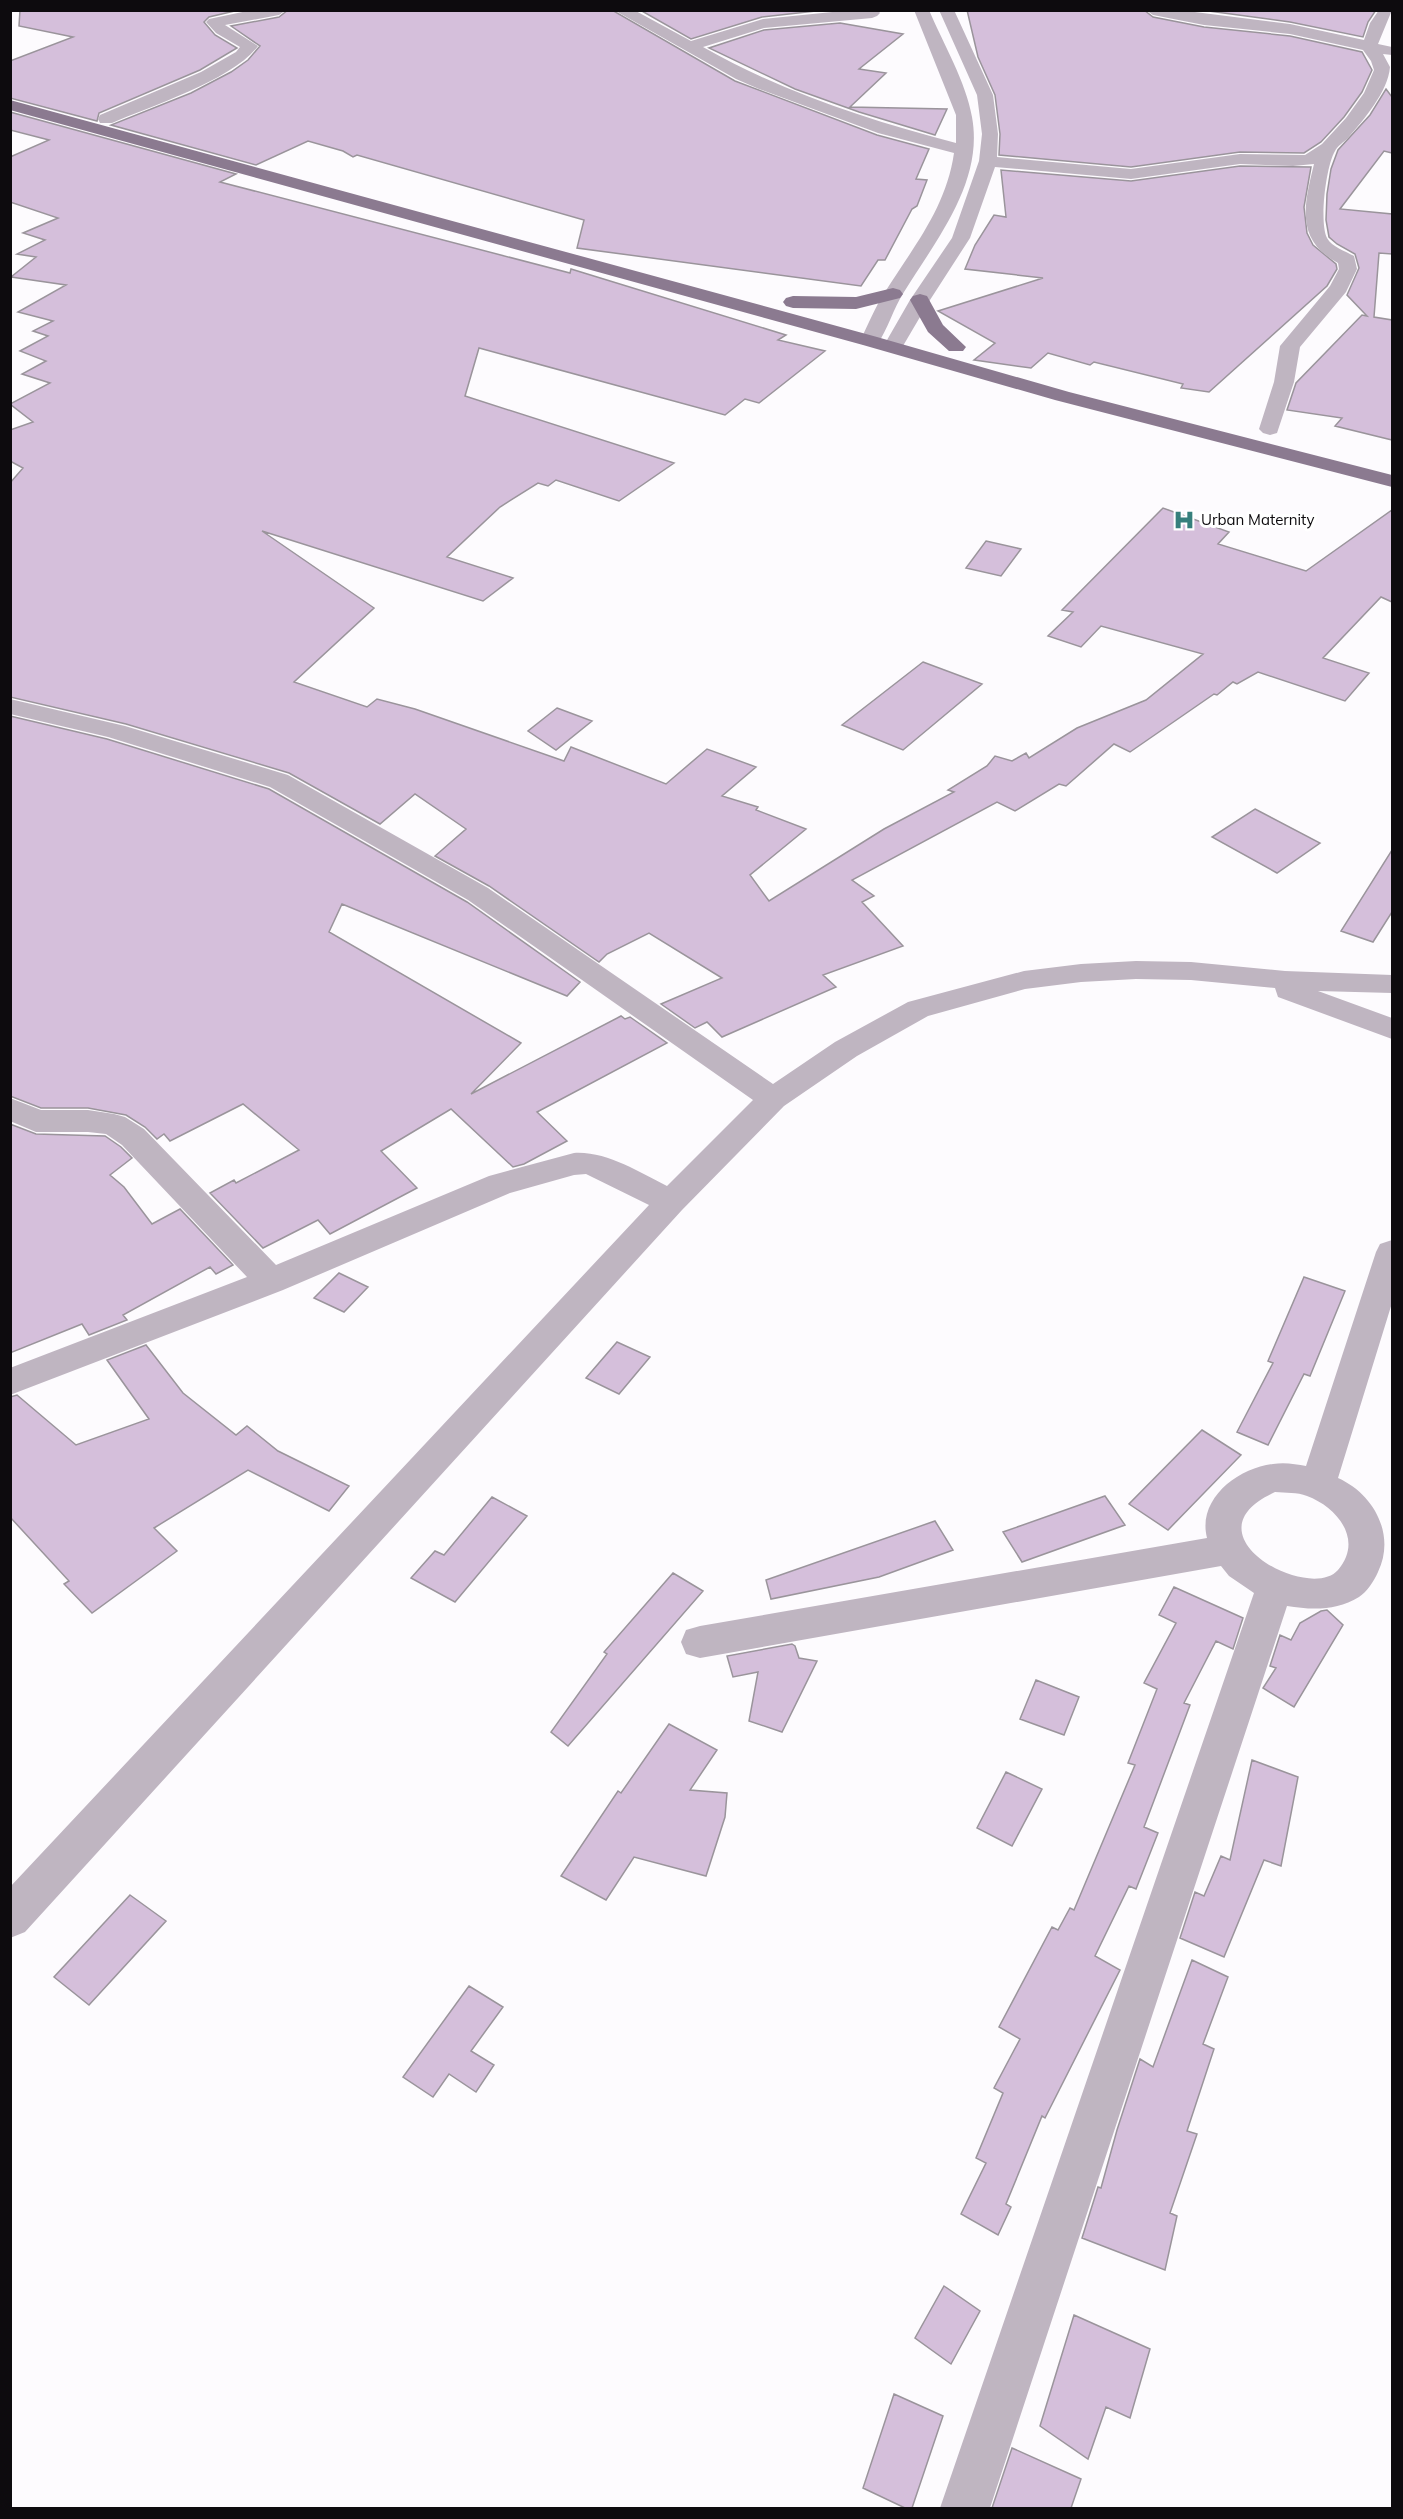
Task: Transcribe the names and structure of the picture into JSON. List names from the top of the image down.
{
  "places": {
    "hospital": ["Urban Maternity"]
  }
}
